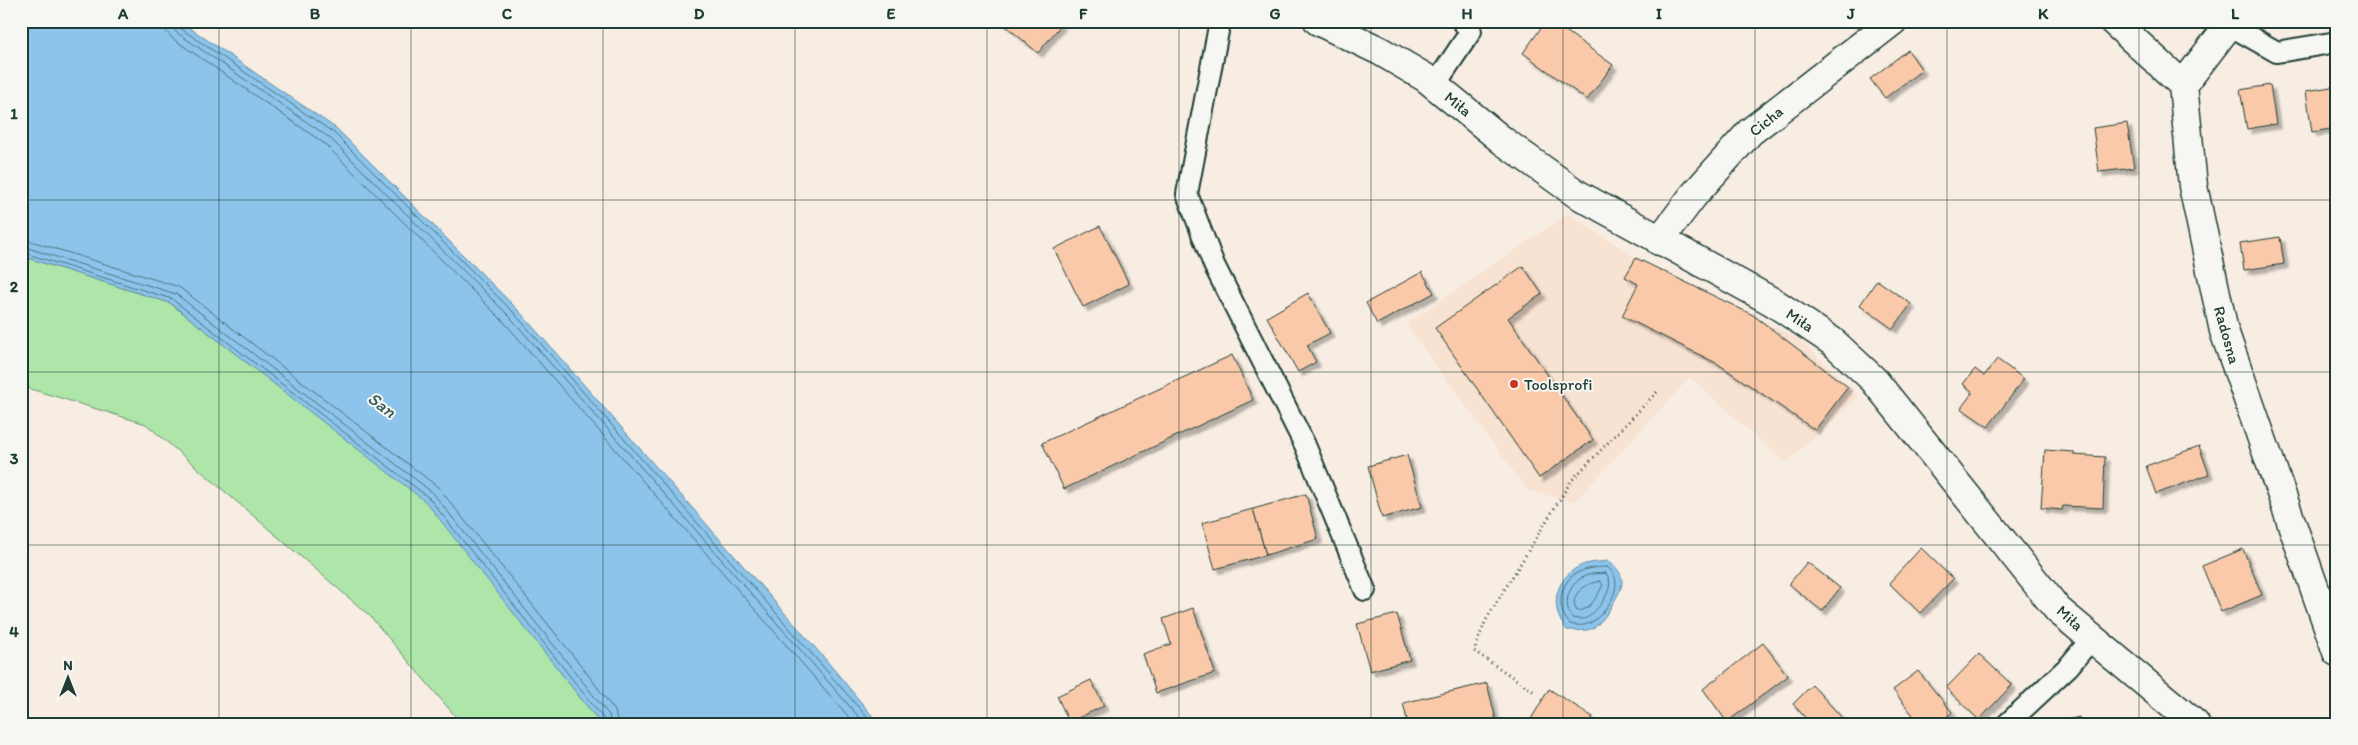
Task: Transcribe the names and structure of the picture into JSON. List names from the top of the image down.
{
  "streets": {
    "street": ["Miła", "Cicha", "Radosna"]
  },
  "crossings": [
    ["Miła", "Cicha"]
  ],
  "water": ["San"],
  "places": ["Toolsprofi"],
  "north": "top",
  "grid": {
    "columns": [
      "A",
      "B",
      "C",
      "D",
      "E",
      "F",
      "G",
      "H",
      "I",
      "J",
      "K",
      "L"
    ],
    "rows": [
      "1",
      "2",
      "3",
      "4"
    ]
  }
}
